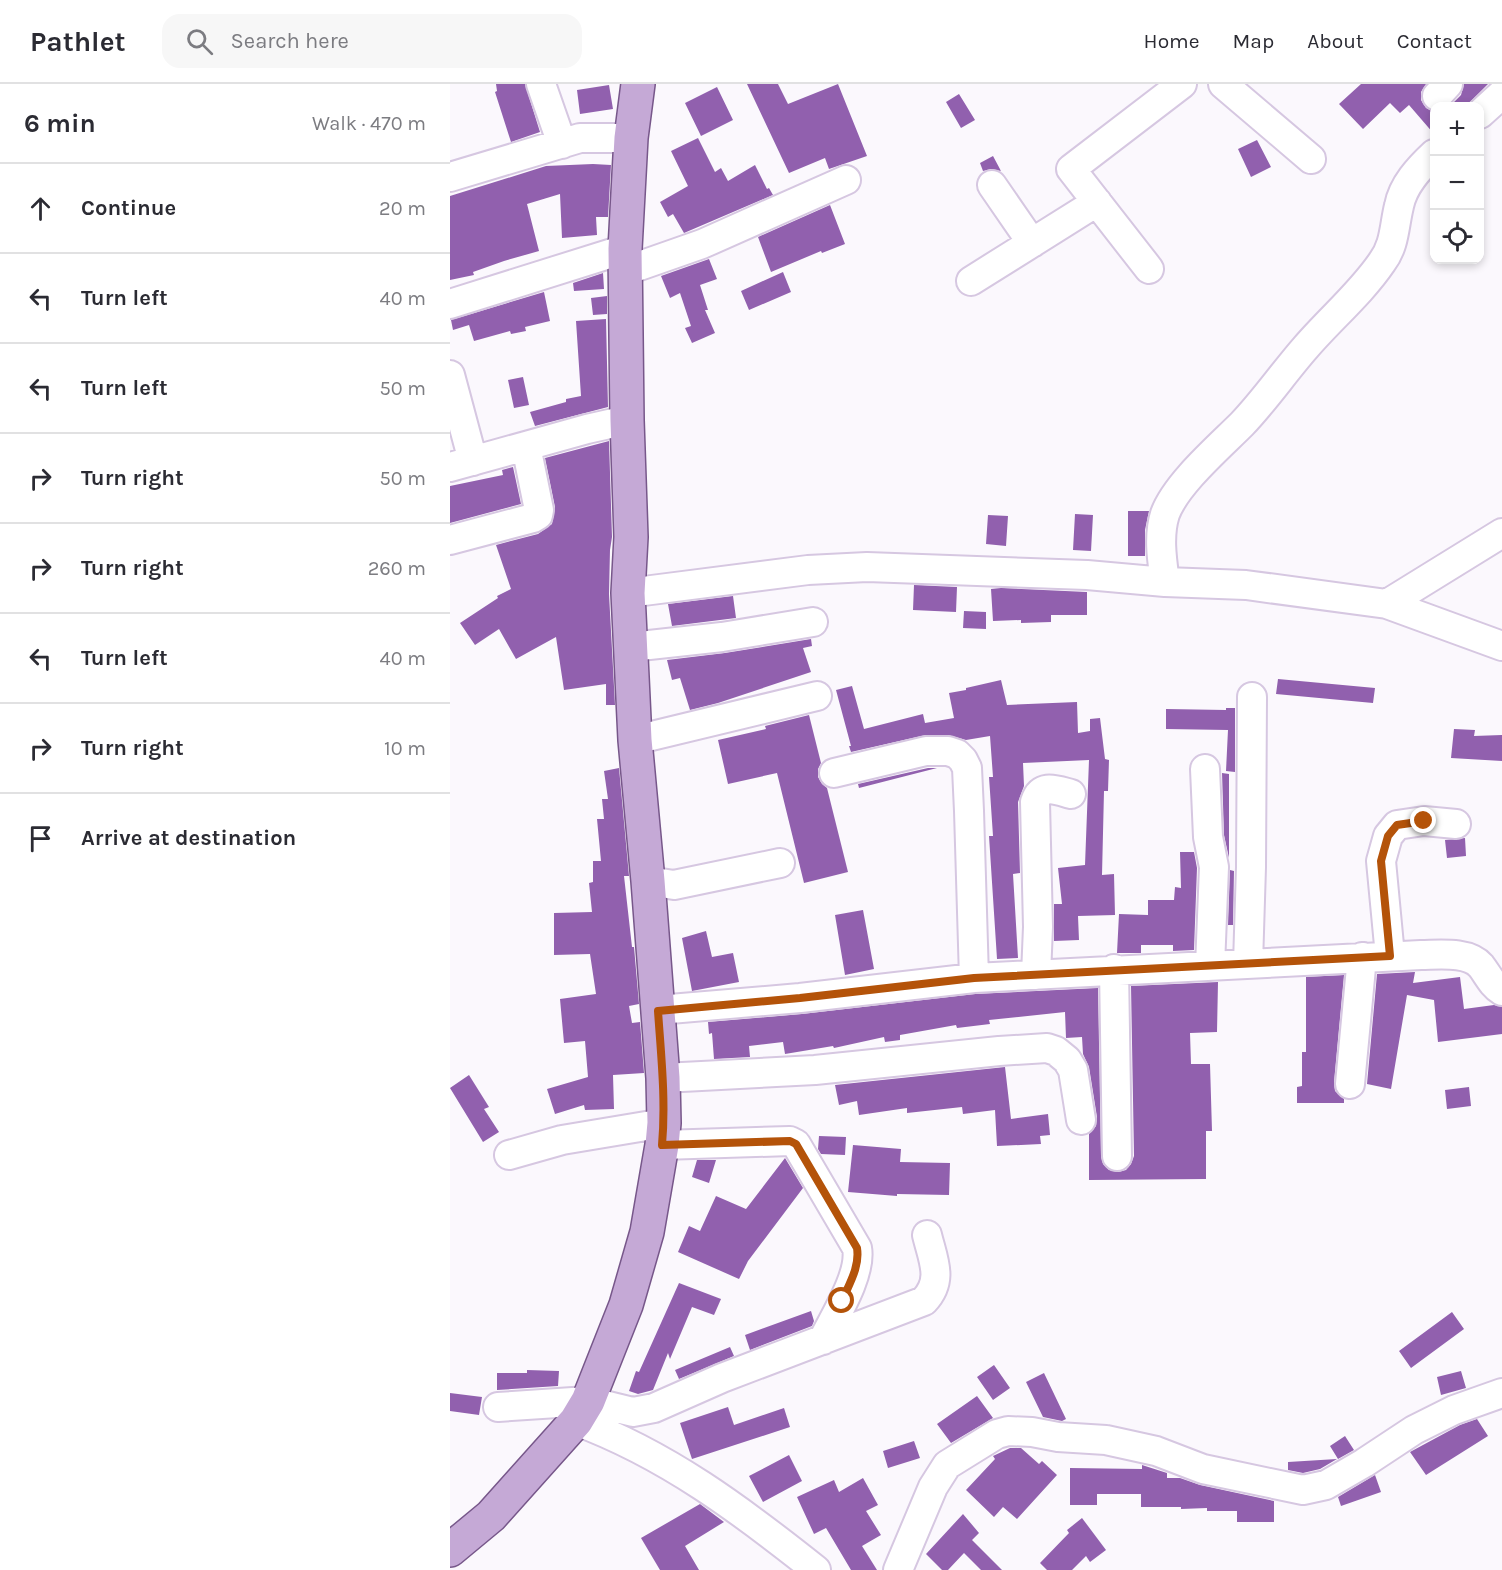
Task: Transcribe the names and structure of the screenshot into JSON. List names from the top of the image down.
{
  "page": {
    "header": "Pathlet",
    "search": "Search here",
    "nav": [
      "Home",
      "Map",
      "About",
      "Contact"
    ],
    "heading": ["6 min", "Walk · 470 m"],
    "map_buttons": ["+", "−"],
    "list": [
      ["Continue", "20 m"],
      ["Turn left", "40 m"],
      ["Turn left", "50 m"],
      ["Turn right", "50 m"],
      ["Turn right", "260 m"],
      ["Turn left", "40 m"],
      ["Turn right", "10 m"],
      "Arrive at destination"
    ]
  }
}
